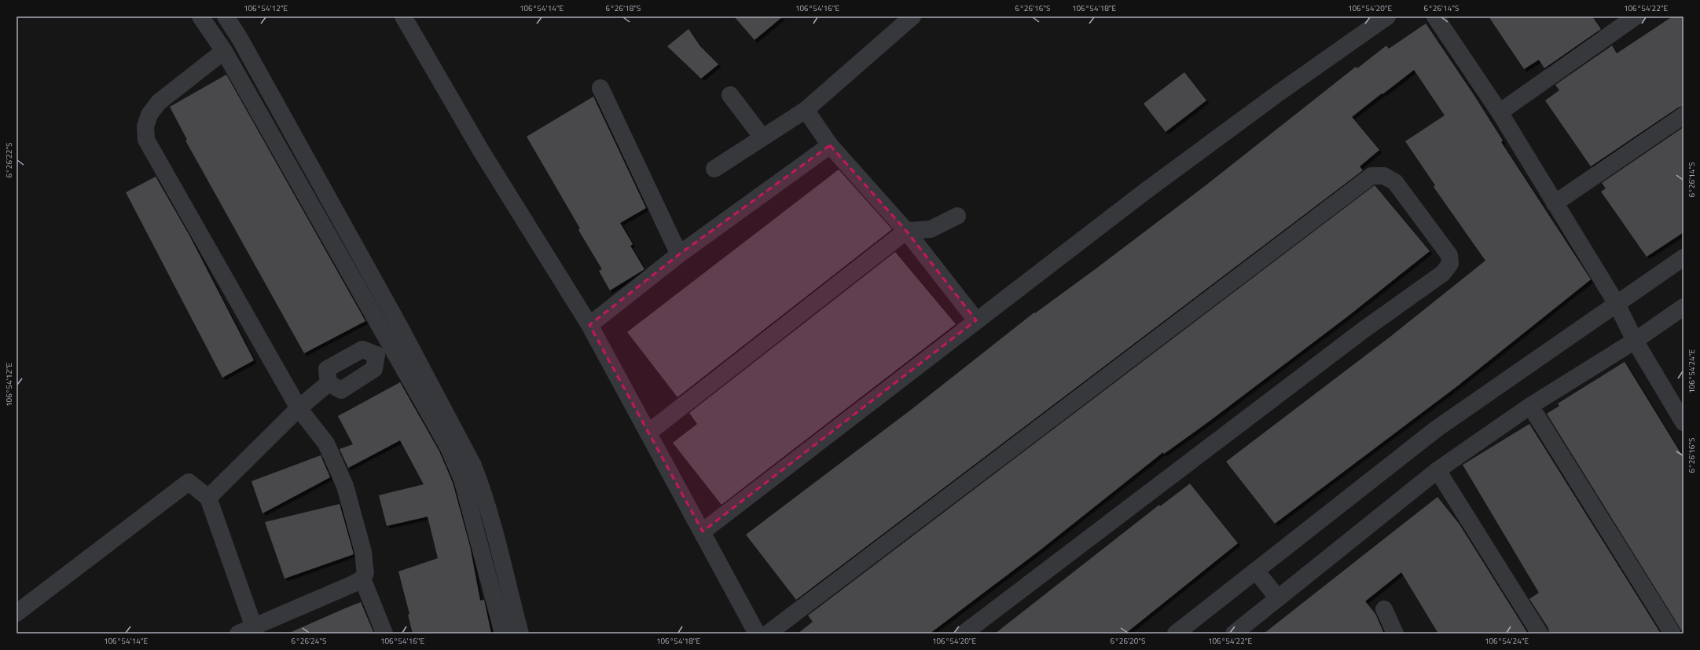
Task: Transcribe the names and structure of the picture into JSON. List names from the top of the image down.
{
  "coordinates": [
    "106°54'12\"E",
    "106°54'14\"E",
    "6°26'18\"S",
    "106°54'16\"E",
    "6°26'16\"S",
    "106°54'18\"E",
    "106°54'20\"E",
    "6°26'14\"S",
    "106°54'22\"E",
    "6°26'22\"S",
    "106°54'24\"E",
    "6°26'24\"S",
    "6°26'20\"S"
  ]
}
